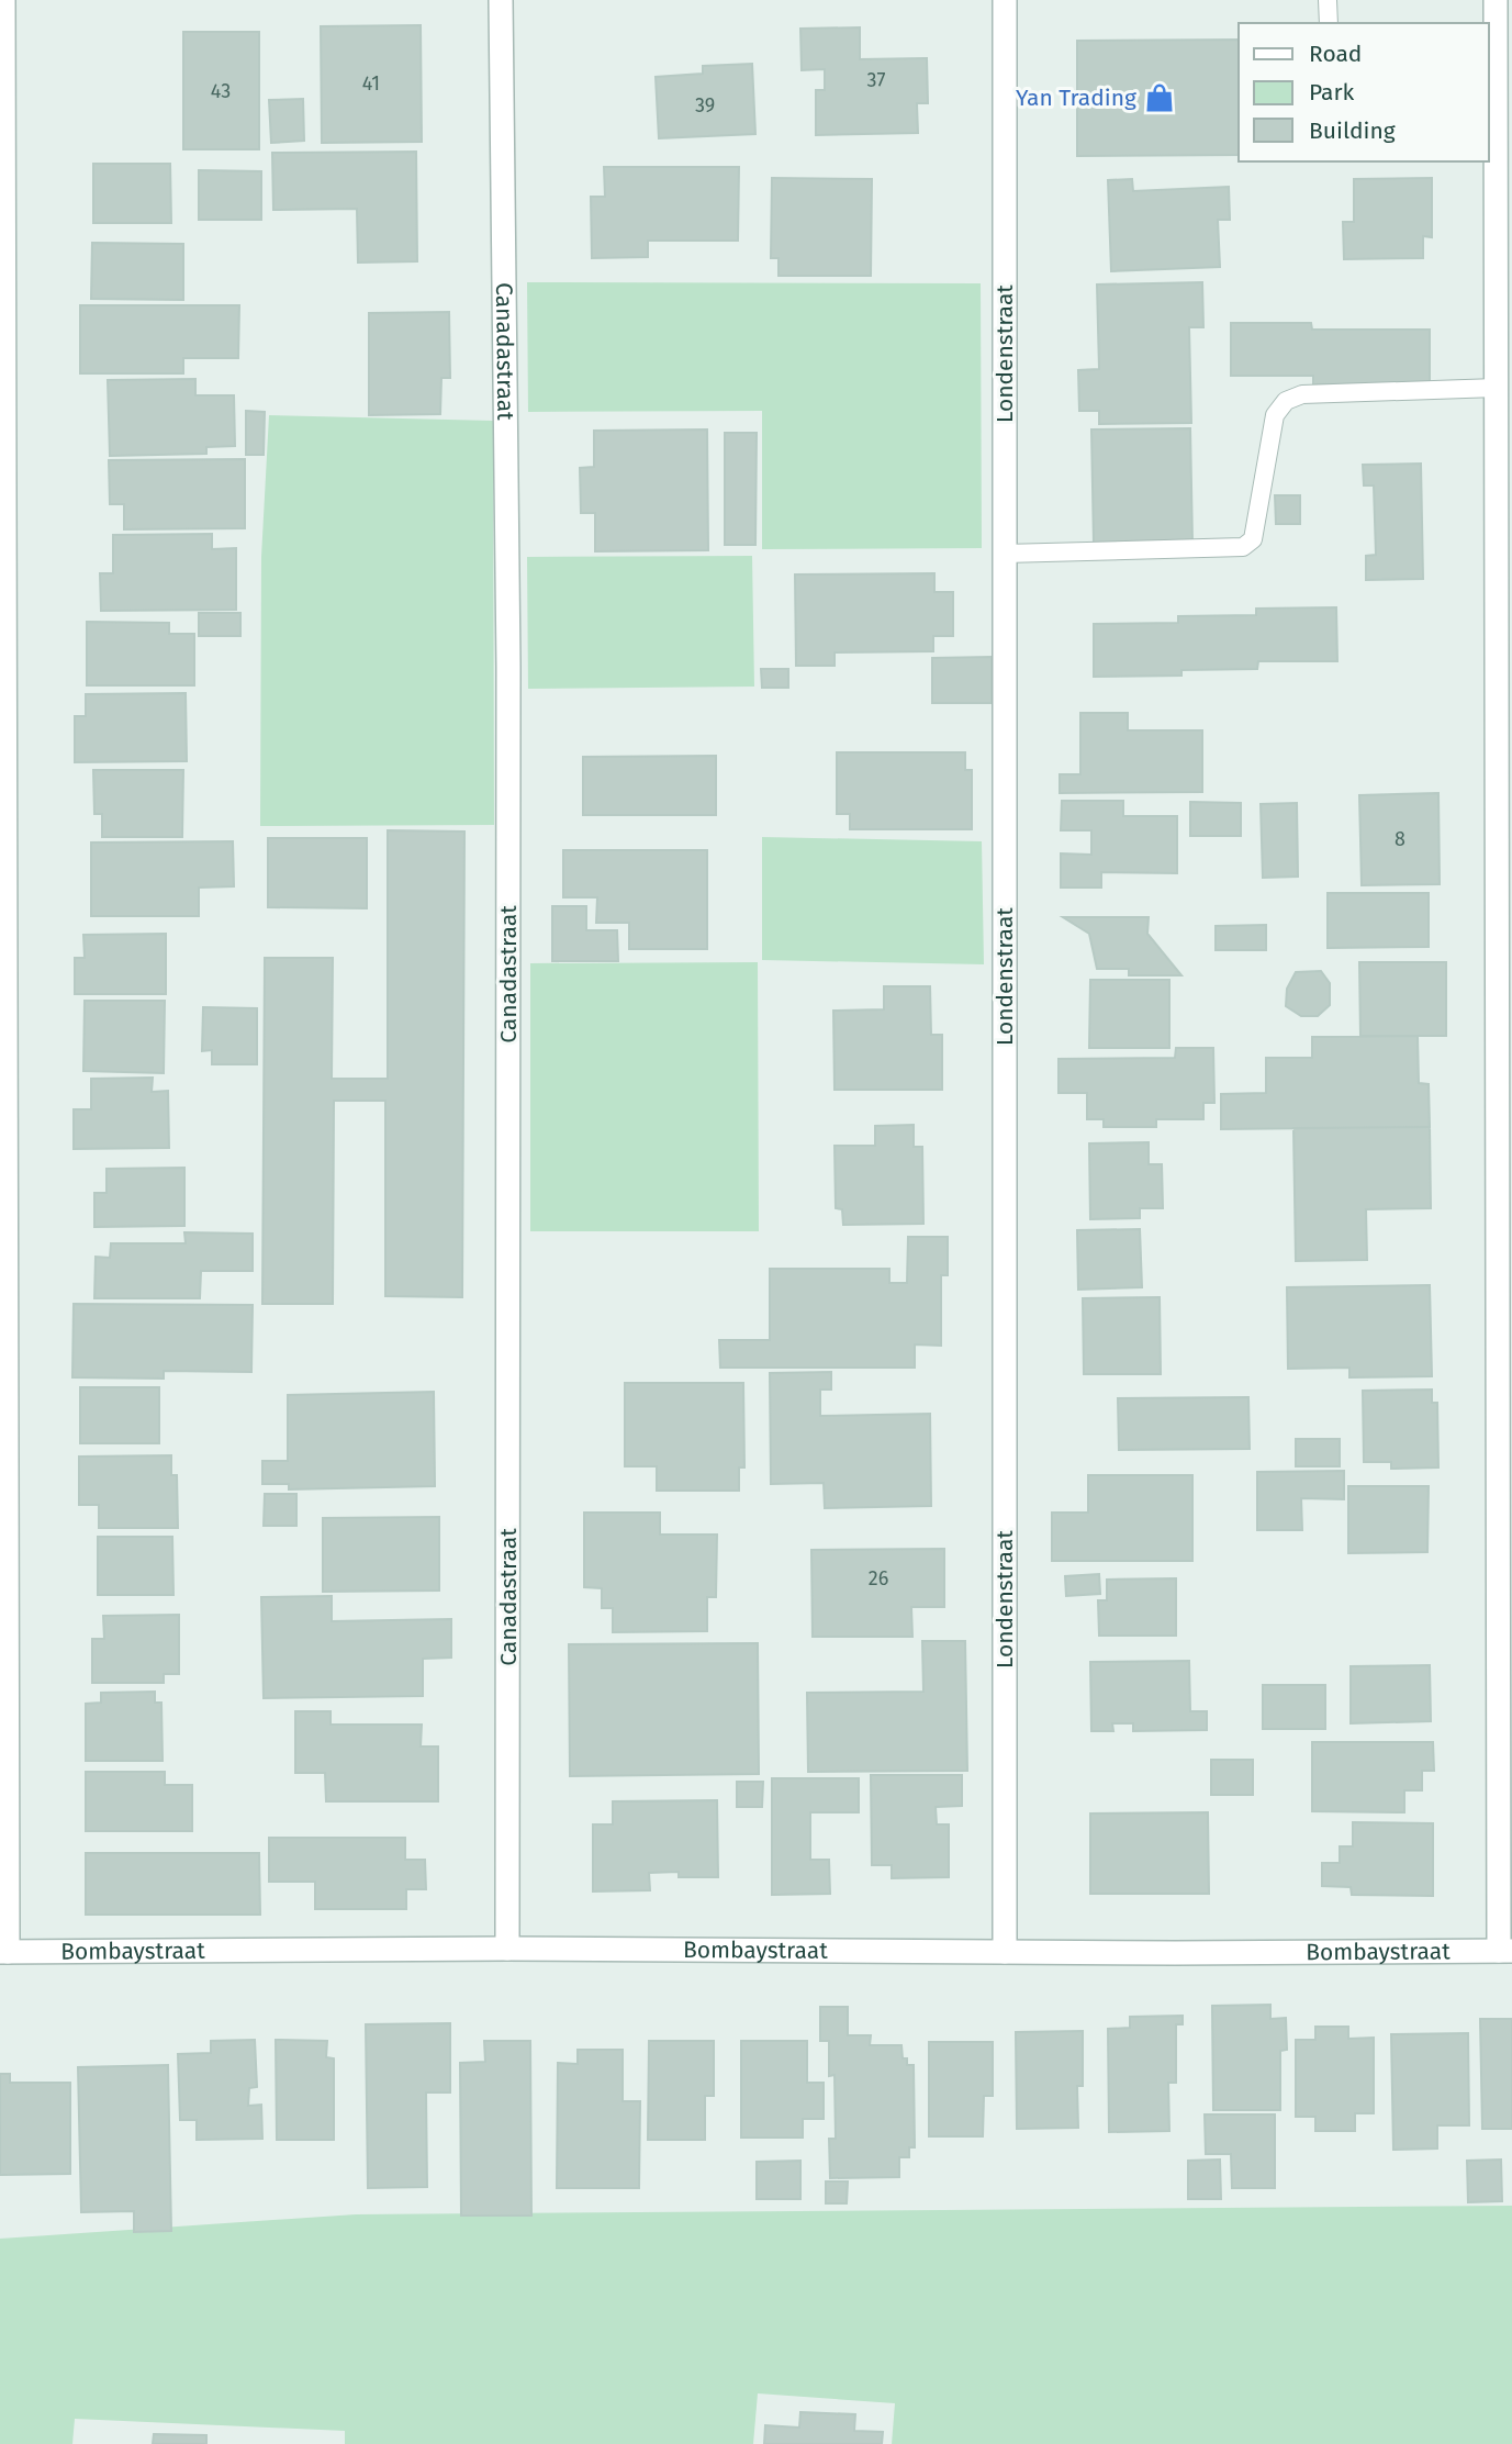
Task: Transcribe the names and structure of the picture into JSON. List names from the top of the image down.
{
  "streets": {
    "street": ["Canadastraat", "Londenstraat", "Bombaystraat"]
  },
  "crossings": [
    ["Canadastraat", "Bombaystraat"],
    ["Londenstraat", "Bombaystraat"]
  ],
  "places": {
    "shop": ["Yan Trading"]
  },
  "house_numbers": [
    "37",
    "41",
    "43",
    "39",
    "8",
    "26"
  ],
  "legend": ["Road", "Park", "Building"]
}
